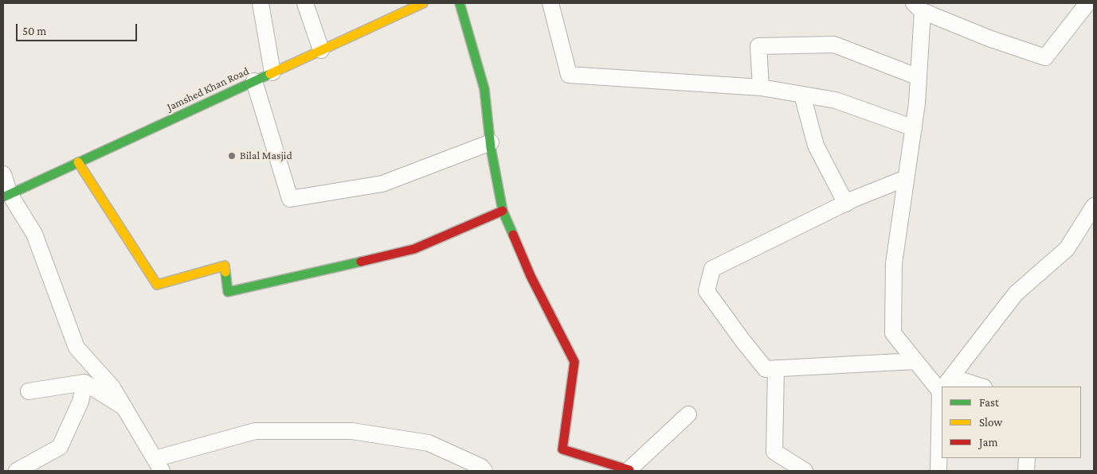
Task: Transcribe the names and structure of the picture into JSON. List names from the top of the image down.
{
  "streets": {
    "street": ["Jamshed Khan Road"]
  },
  "places": ["Bilal Masjid"],
  "legend": ["Fast", "Slow", "Jam"],
  "scale_bar": "50 m"
}
